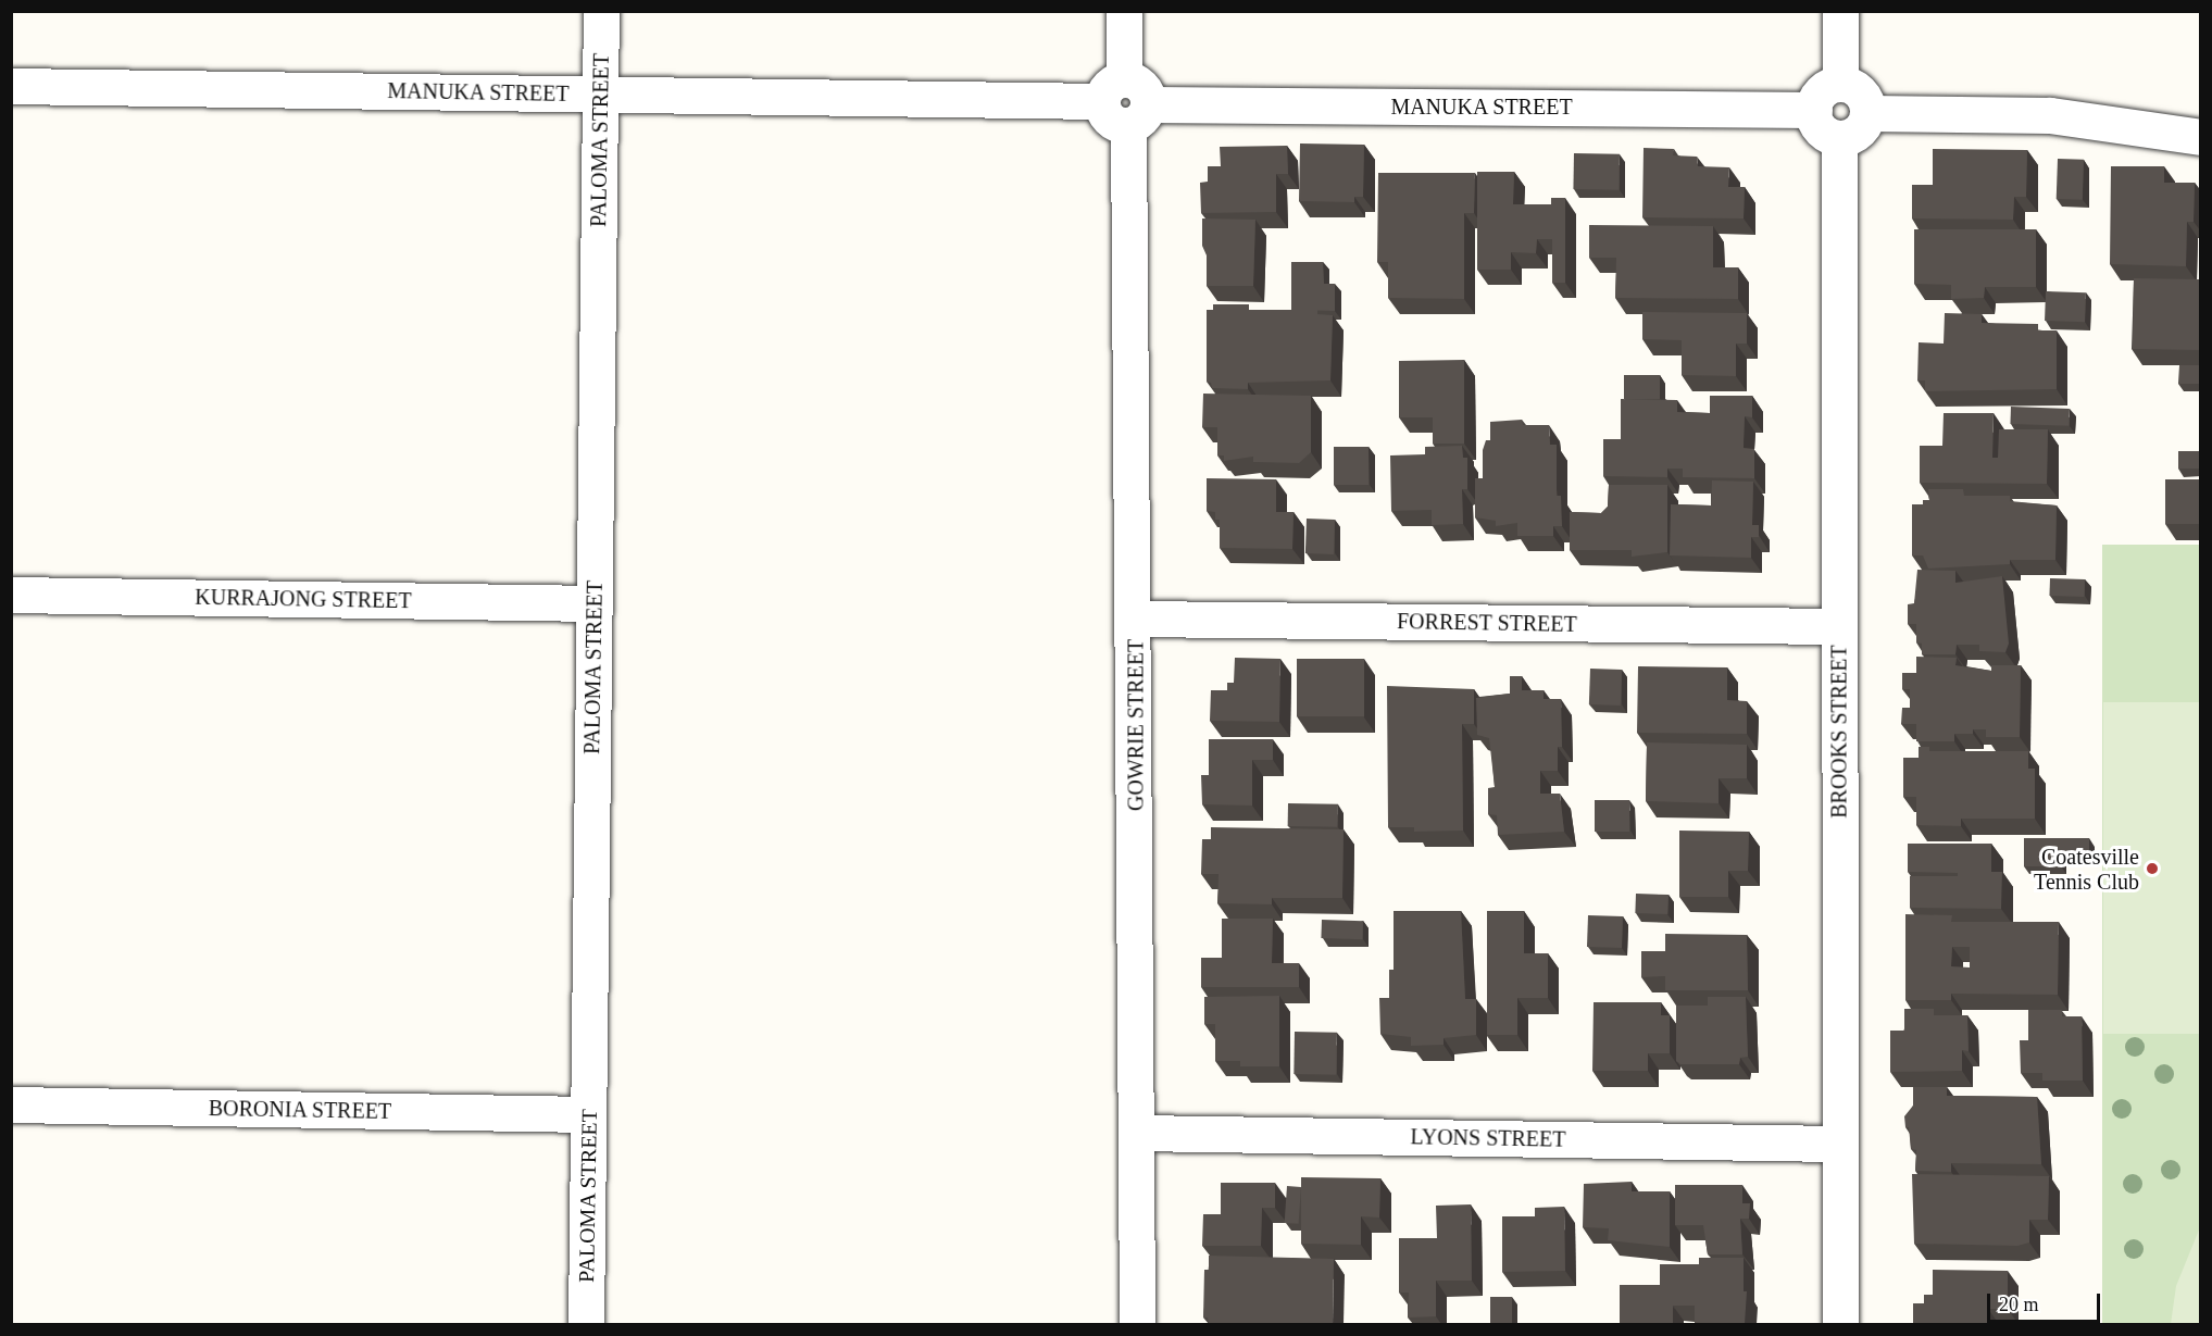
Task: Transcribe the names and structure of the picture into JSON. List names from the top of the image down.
{
  "streets": {
    "street": [
      "MANUKA STREET",
      "PALOMA STREET",
      "KURRAJONG STREET",
      "FORREST STREET",
      "GOWRIE STREET",
      "BROOKS STREET",
      "BORONIA STREET",
      "LYONS STREET"
    ]
  },
  "crossings": [
    ["MANUKA STREET", "PALOMA STREET"],
    ["MANUKA STREET", "GOWRIE STREET"],
    ["MANUKA STREET", "BROOKS STREET"],
    ["PALOMA STREET", "KURRAJONG STREET"],
    ["PALOMA STREET", "BORONIA STREET"],
    ["FORREST STREET", "GOWRIE STREET"],
    ["FORREST STREET", "BROOKS STREET"],
    ["GOWRIE STREET", "LYONS STREET"],
    ["BROOKS STREET", "LYONS STREET"]
  ],
  "places": ["Coatesville Tennis Club"],
  "scale_bar": "20 m"
}
